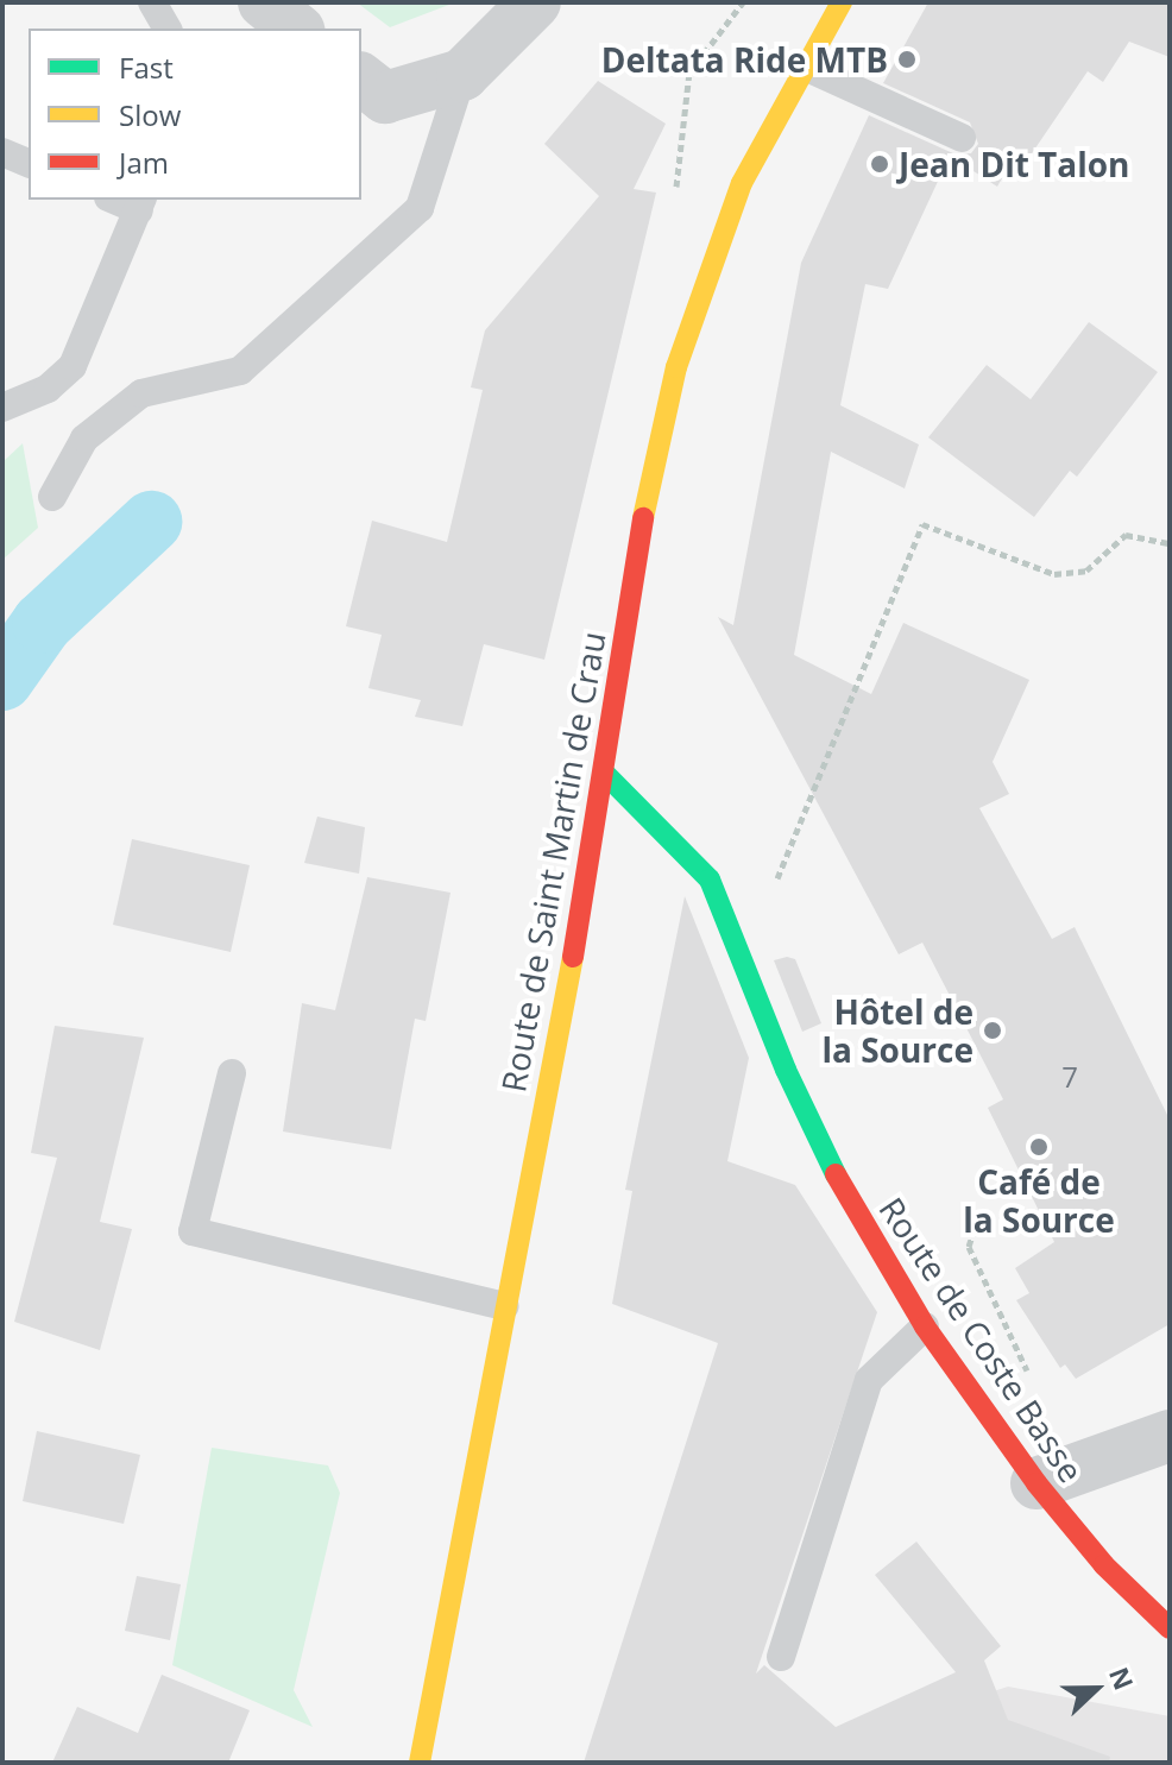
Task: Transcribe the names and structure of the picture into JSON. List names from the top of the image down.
{
  "streets": {
    "main road": ["Route de Saint Martin de Crau", "Route de Coste Basse"]
  },
  "crossings": [
    ["Route de Saint Martin de Crau", "Route de Coste Basse"]
  ],
  "places": [
    "Deltata Ride MTB",
    "Jean Dit Talon",
    "Hôtel de la Source",
    "Café de la Source"
  ],
  "house_numbers": ["7"],
  "legend": ["Fast", "Slow", "Jam"],
  "north": "right"
}
